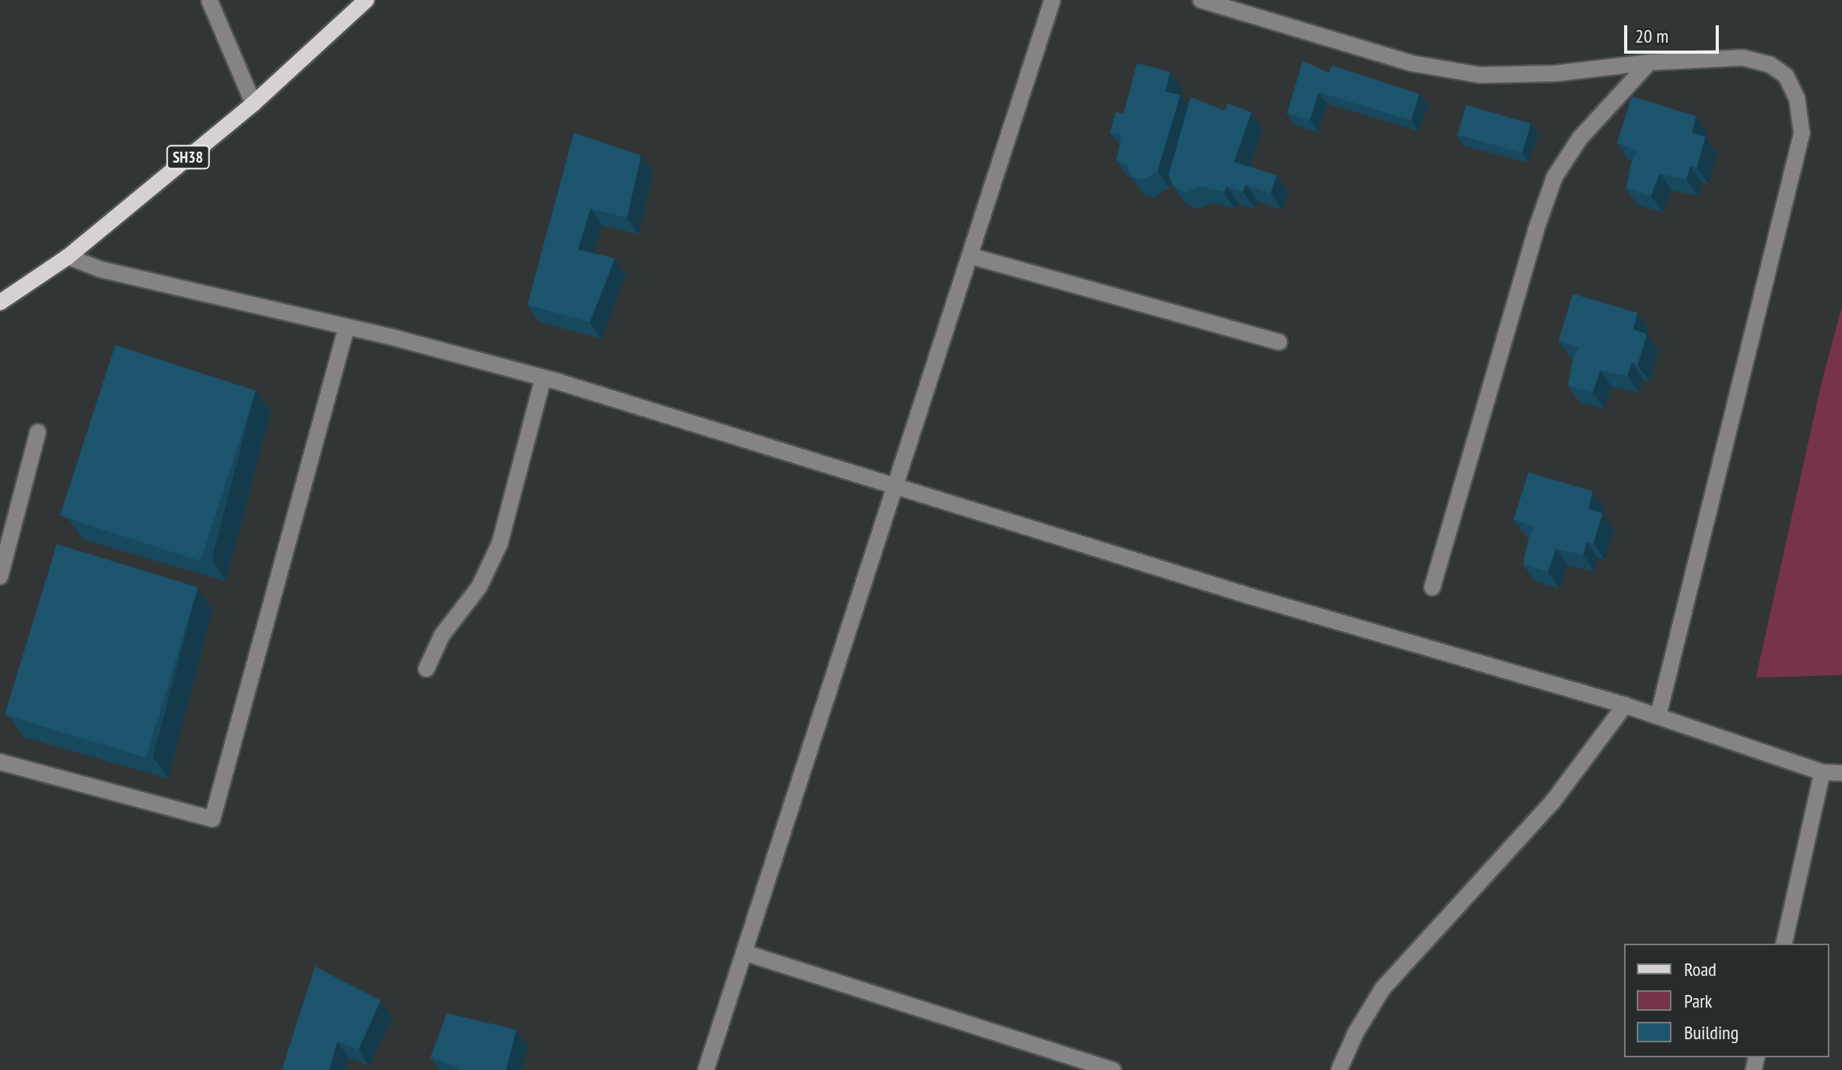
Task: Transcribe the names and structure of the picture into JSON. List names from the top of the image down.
{
  "streets": {
    "main road": ["SH38"]
  },
  "legend": ["Road", "Park", "Building"],
  "scale_bar": "20 m"
}
